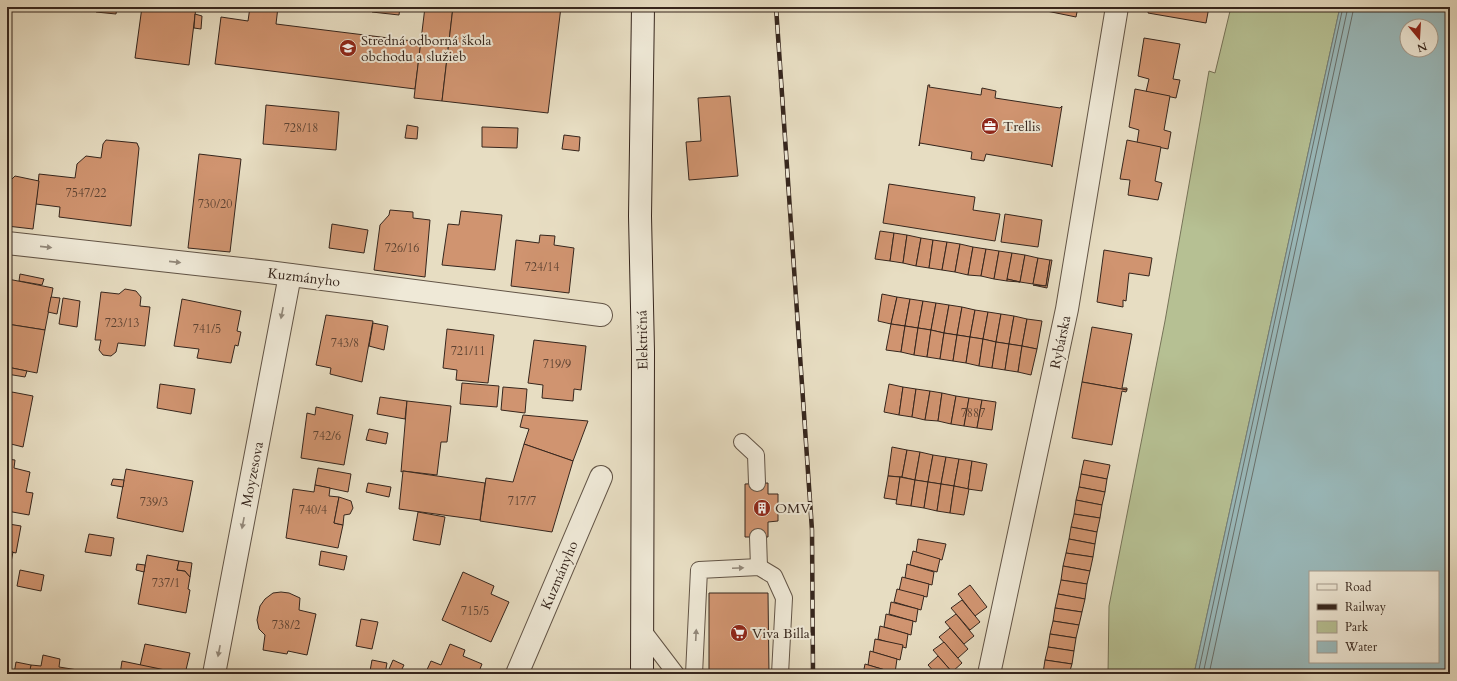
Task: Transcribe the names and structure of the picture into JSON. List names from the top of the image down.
{
  "streets": {
    "street": [
      "Kuzmányho",
      "Električná",
      "Rybárska",
      "Moyzesova"
    ]
  },
  "crossings": [
    ["Kuzmányho", "Moyzesova"]
  ],
  "one_way": ["Kuzmányho", "Moyzesova"],
  "places": {
    "school or university": ["Stredná odborná škola obchodu a služieb"],
    "office": ["Trellis"],
    "building": ["OMV"],
    "supermarket": ["Viva Billa"]
  },
  "house_numbers": [
    "728/18",
    "7547/22",
    "730/20",
    "726/16",
    "724/14",
    "723/13",
    "741/5",
    "743/8",
    "721/11",
    "719/9",
    "7887",
    "742/6",
    "717/7",
    "739/3",
    "740/4",
    "737/1",
    "715/5",
    "738/2"
  ],
  "legend": [
    "Road",
    "Railway",
    "Park",
    "Water"
  ],
  "north": "bottom"
}
